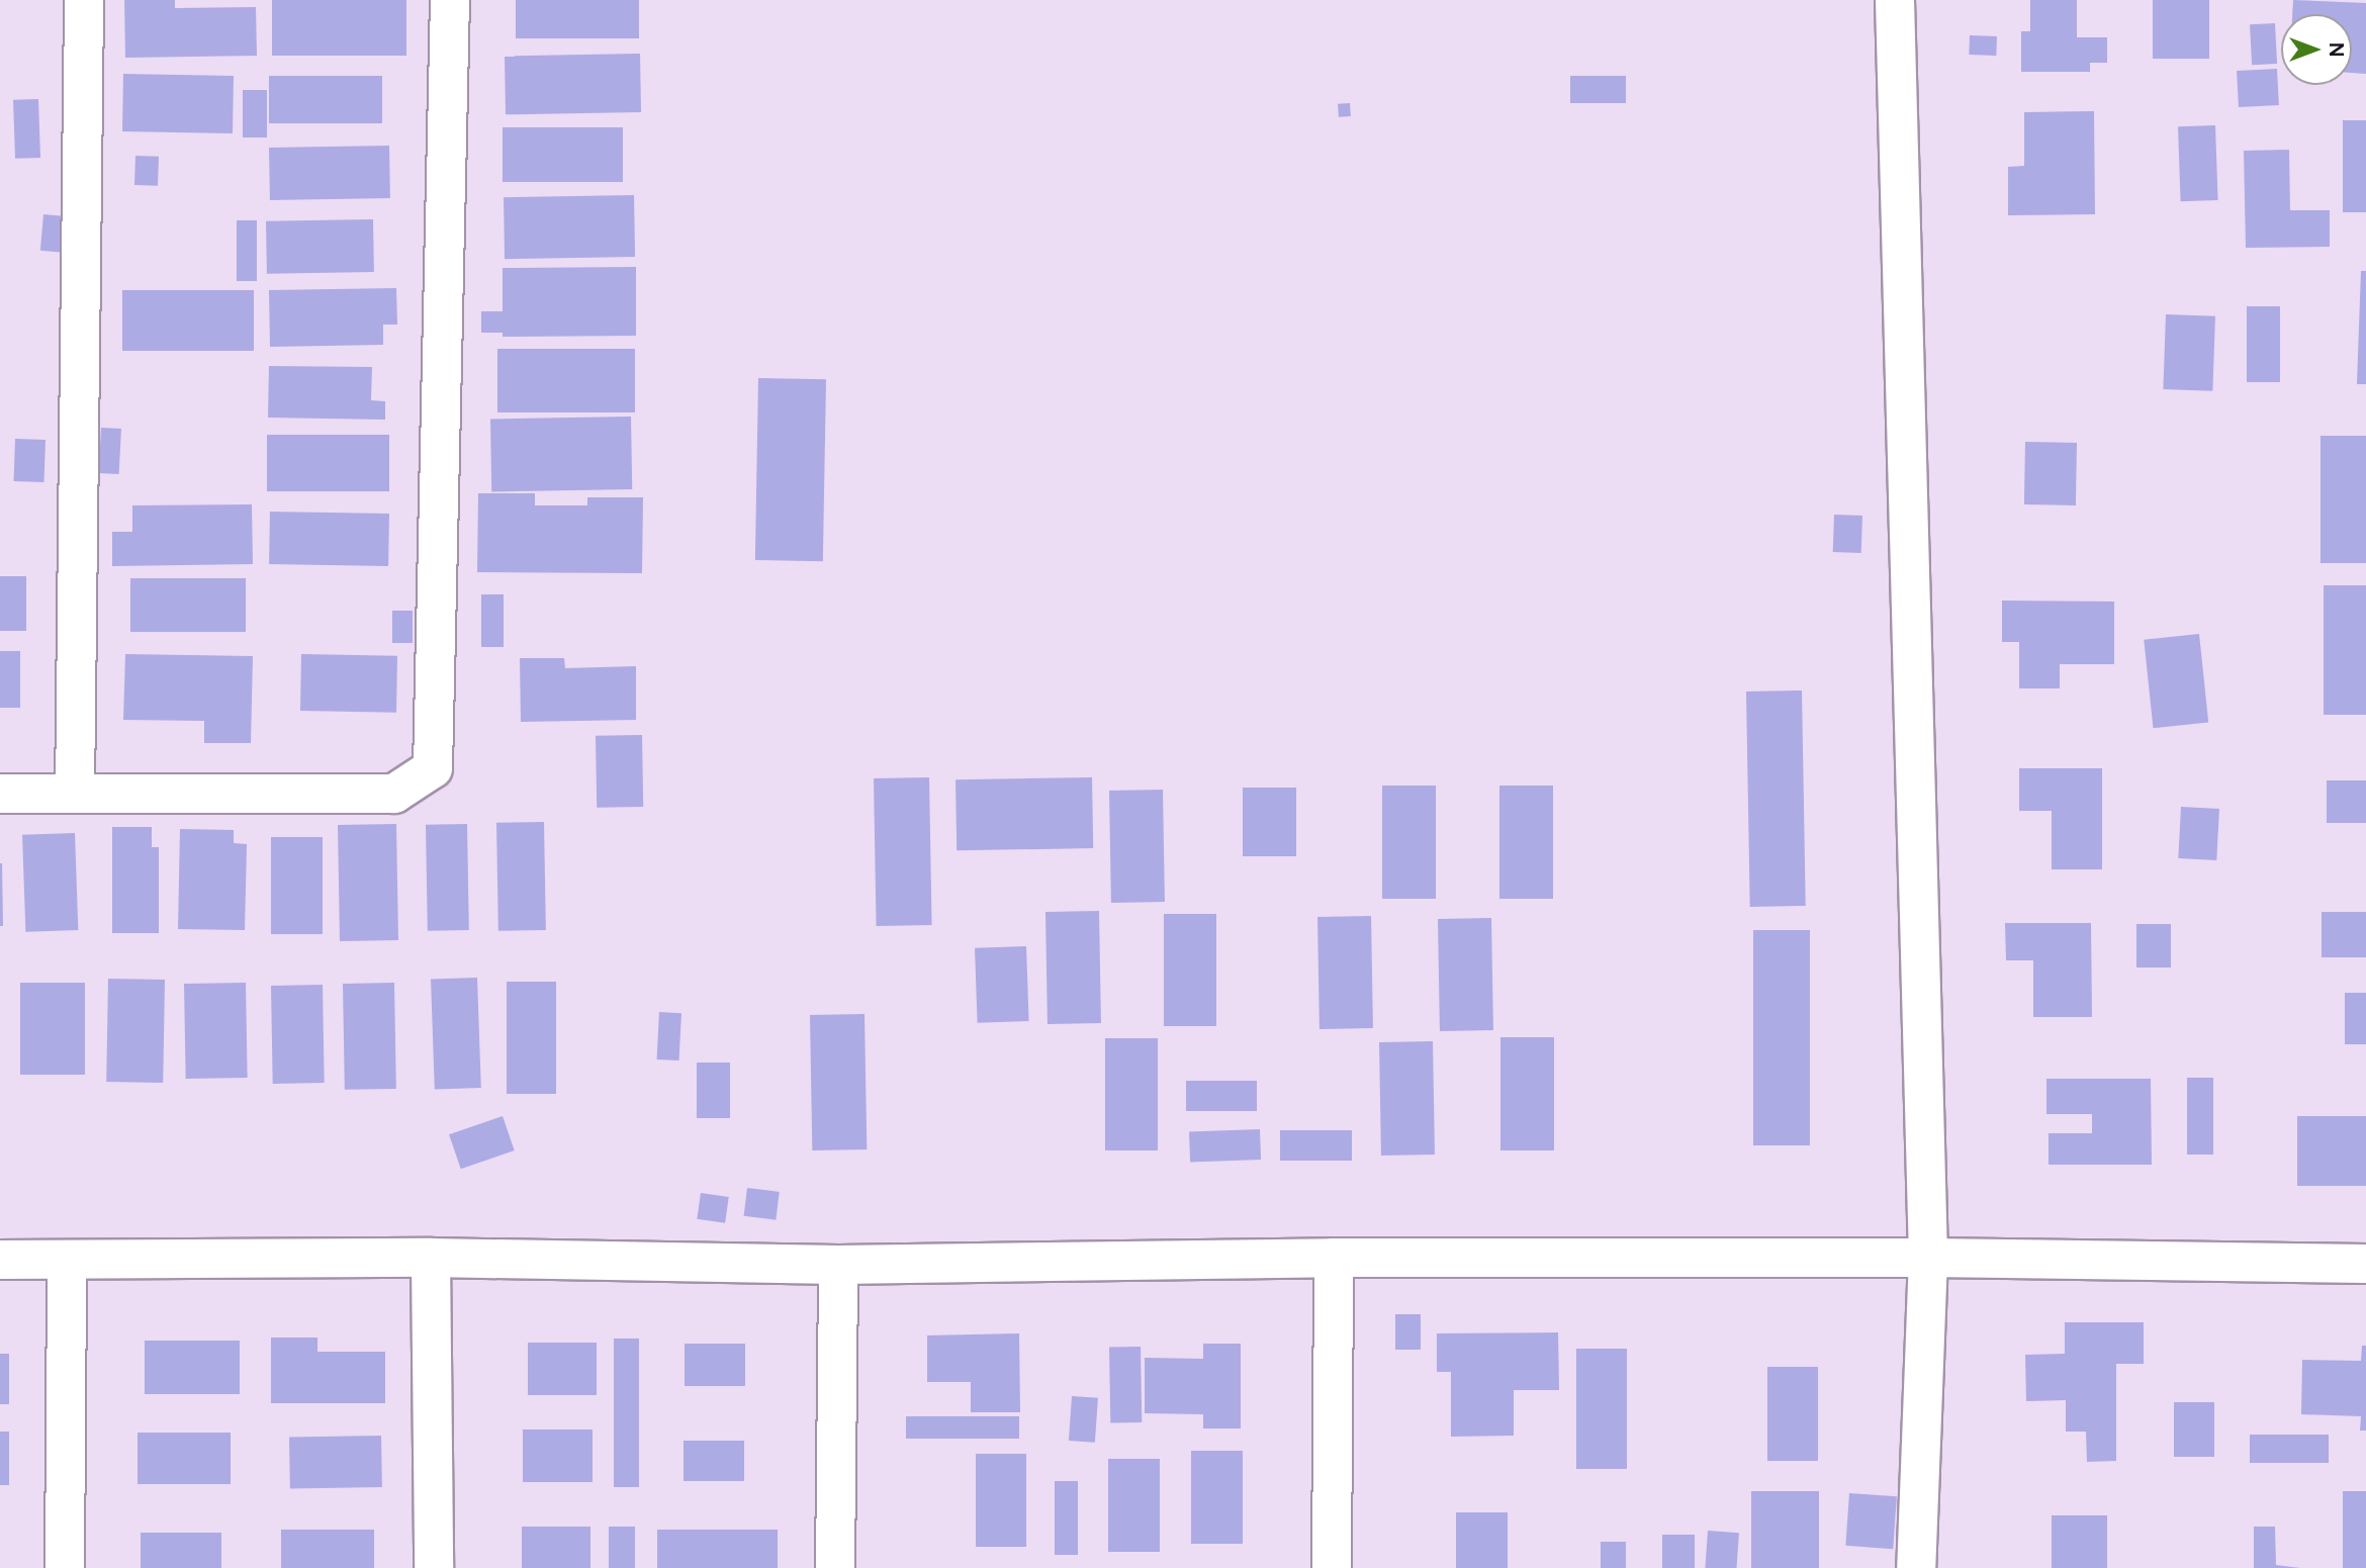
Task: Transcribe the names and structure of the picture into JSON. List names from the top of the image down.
{
  "north": "right"
}
